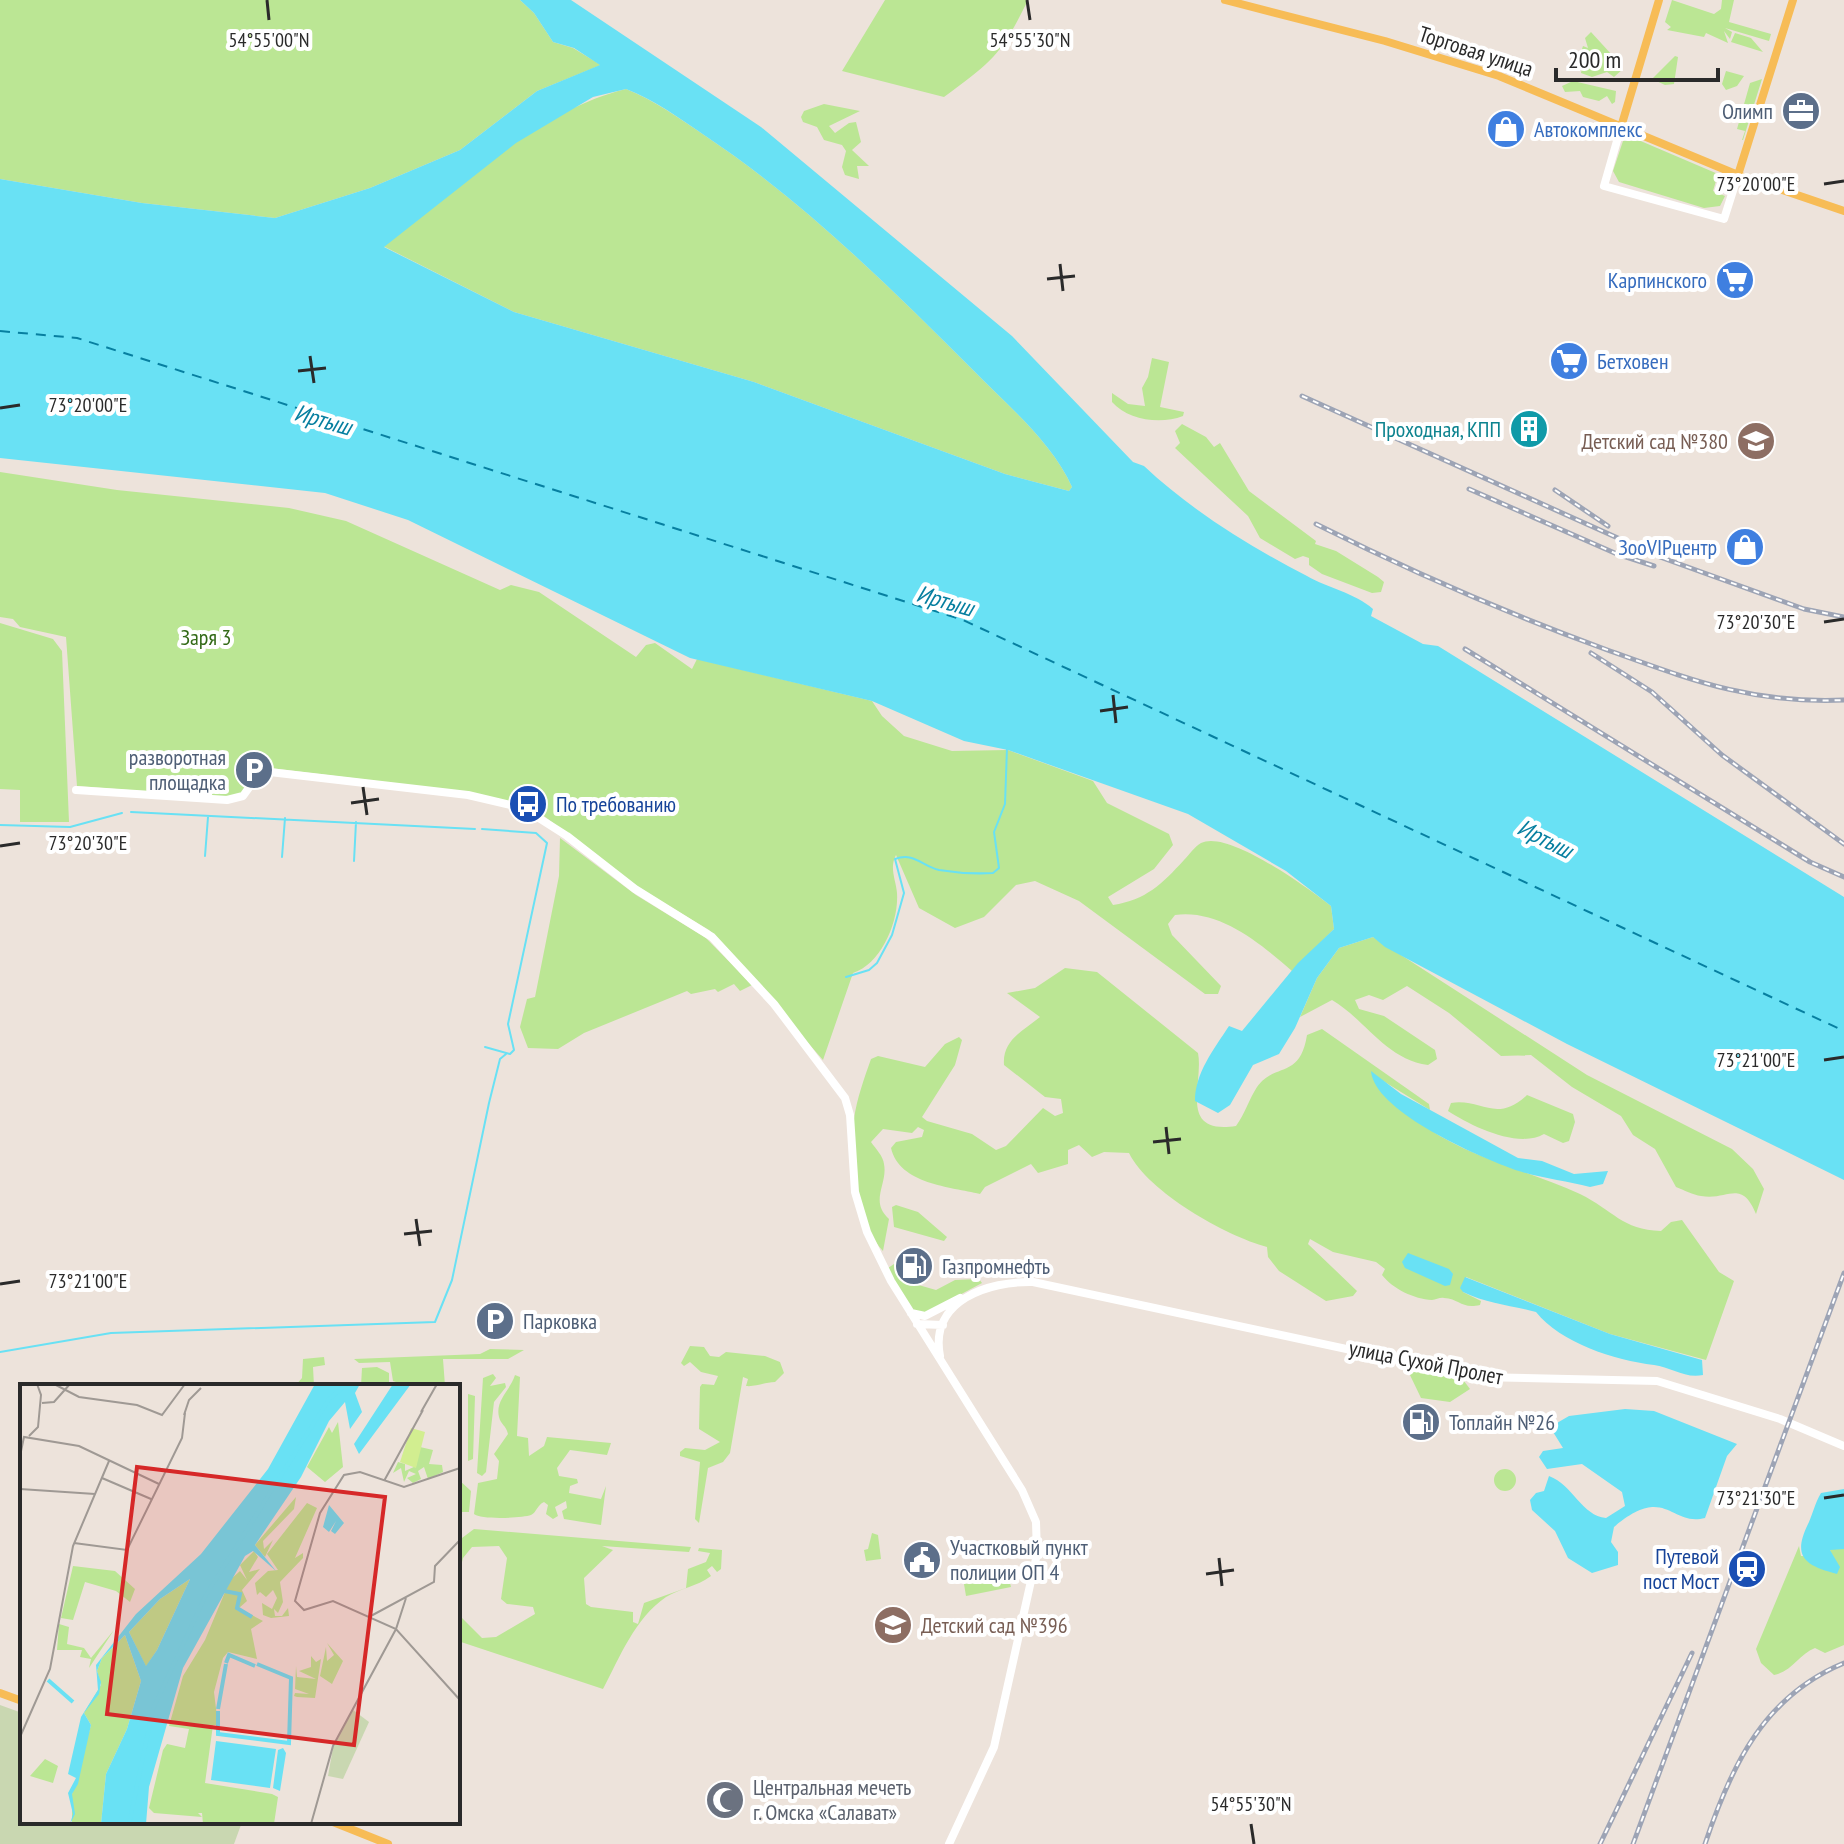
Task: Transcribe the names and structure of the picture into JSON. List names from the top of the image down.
{
  "streets": {
    "main road": ["Торговая улица"],
    "street": ["улица Сухой Пролет"]
  },
  "water": ["Иртыш"],
  "parks": ["Заря 3"],
  "places": {
    "office": ["Олимп"],
    "shop": ["Автокомплекс", "ЗооVIPцентр"],
    "supermarket": ["Карпинского", "Бетховен"],
    "building": ["Проходная, КПП"],
    "school or university": ["Детский сад №380", "Детский сад №396"],
    "parking": ["разворотная площадка", "Парковка"],
    "bus stop": ["По требованию"],
    "fuel station": ["Газпромнефть", "Топлайн №26"],
    "public building": ["Участковый пункт полиции ОП 4"],
    "station": ["Путевой пост Мост"],
    "mosque": ["Центральная мечеть г. Омска «Салават»"]
  },
  "scale_bar": "200 m",
  "coordinates": [
    "54°55'00\"N",
    "54°55'30\"N",
    "73°20'00\"E",
    "73°20'30\"E",
    "73°21'00\"E",
    "73°21'30\"E"
  ]
}
